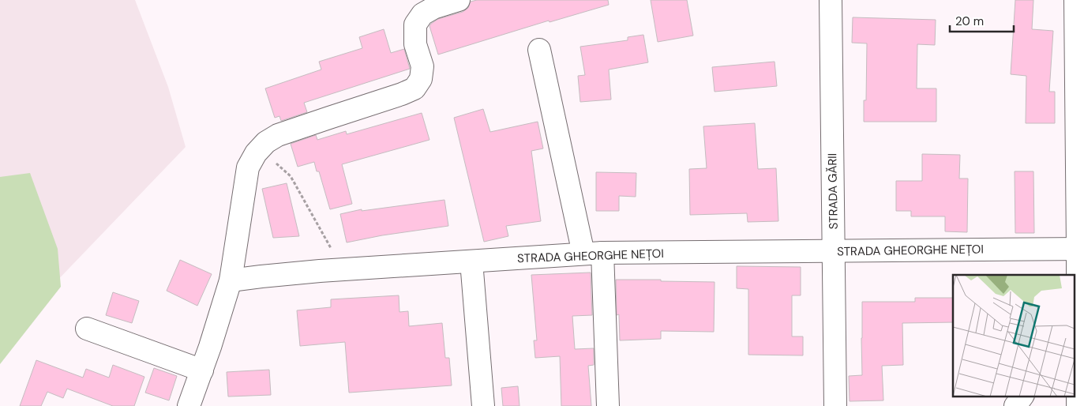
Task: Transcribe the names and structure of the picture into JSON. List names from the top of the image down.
{
  "streets": {
    "street": ["STRADA GĂRII", "STRADA GHEORGHE NEȚOI"]
  },
  "crossings": [
    ["STRADA GĂRII", "STRADA GHEORGHE NEȚOI"]
  ],
  "scale_bar": "20 m"
}
